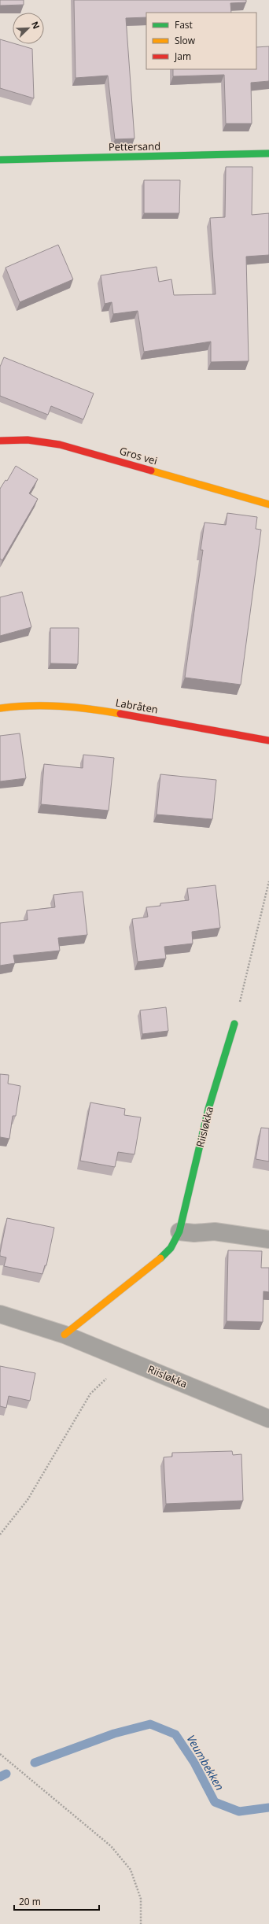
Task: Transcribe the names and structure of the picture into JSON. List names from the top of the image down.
{
  "streets": {
    "street": [
      "Pettersand",
      "Gros vei",
      "Labråten",
      "Riisløkka"
    ]
  },
  "water": ["Veumbekken"],
  "legend": ["Fast", "Slow", "Jam"],
  "scale_bar": "20 m",
  "north": "top right"
}
